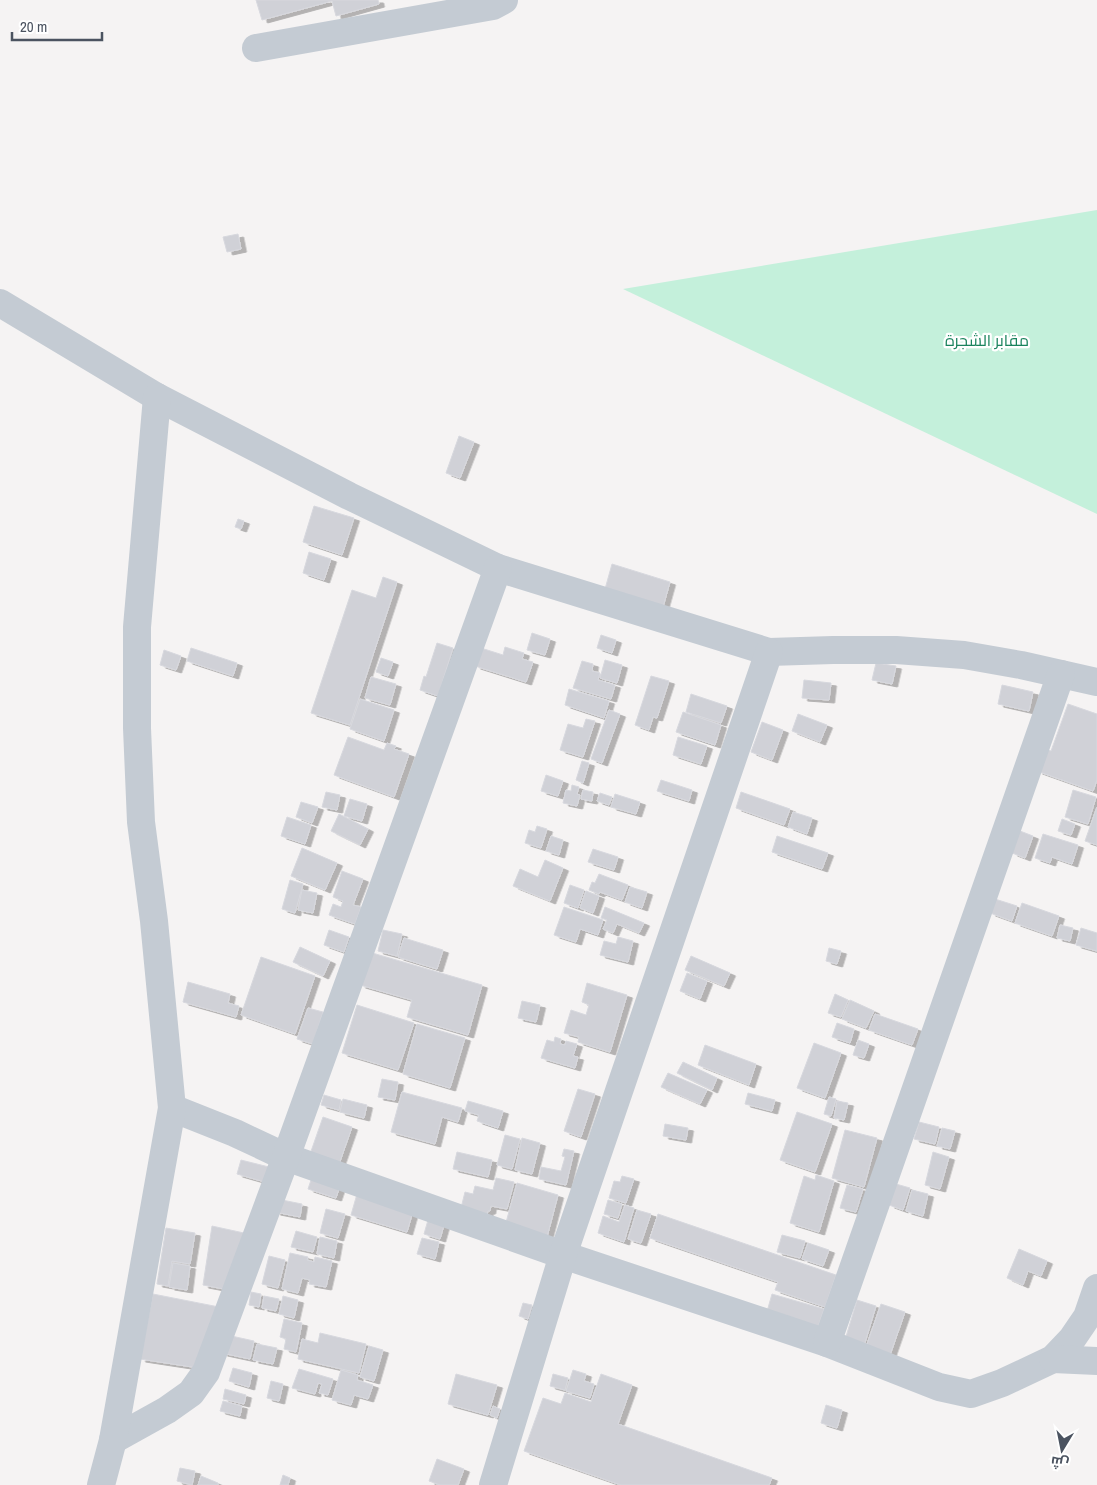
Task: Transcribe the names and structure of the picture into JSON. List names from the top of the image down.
{
  "parks": ["مقابر الشجرة"],
  "scale_bar": "20 m",
  "north": "bottom"
}
